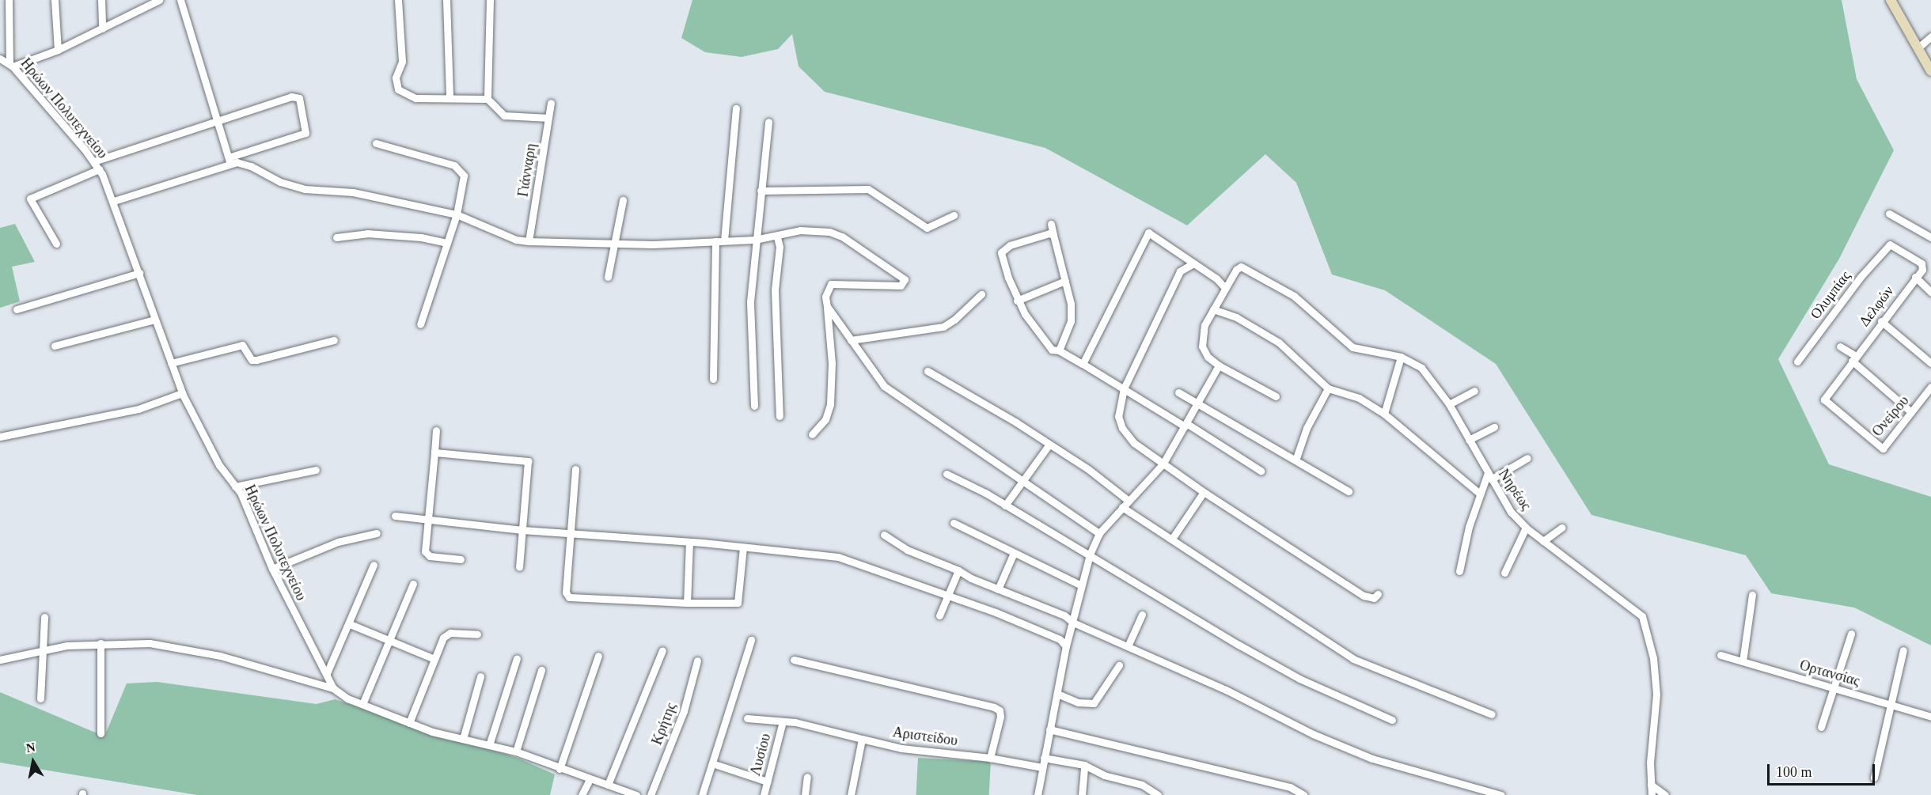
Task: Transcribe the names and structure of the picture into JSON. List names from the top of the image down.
{
  "streets": {
    "street": [
      "Ηρώων Πολυτεχνείου",
      "Γιάνναρη",
      "Ολυμπίας",
      "Δελφών",
      "Ονείρου",
      "Νηρέως",
      "Ορτανσίας",
      "Κρήτης",
      "Αριστείδου",
      "Λυσίου"
    ]
  },
  "crossings": [
    ["Ολυμπίας", "Δελφών"],
    ["Δελφών", "Ονείρου"],
    ["Αριστείδου", "Λυσίου"]
  ],
  "scale_bar": "100 m",
  "north": "top"
}
